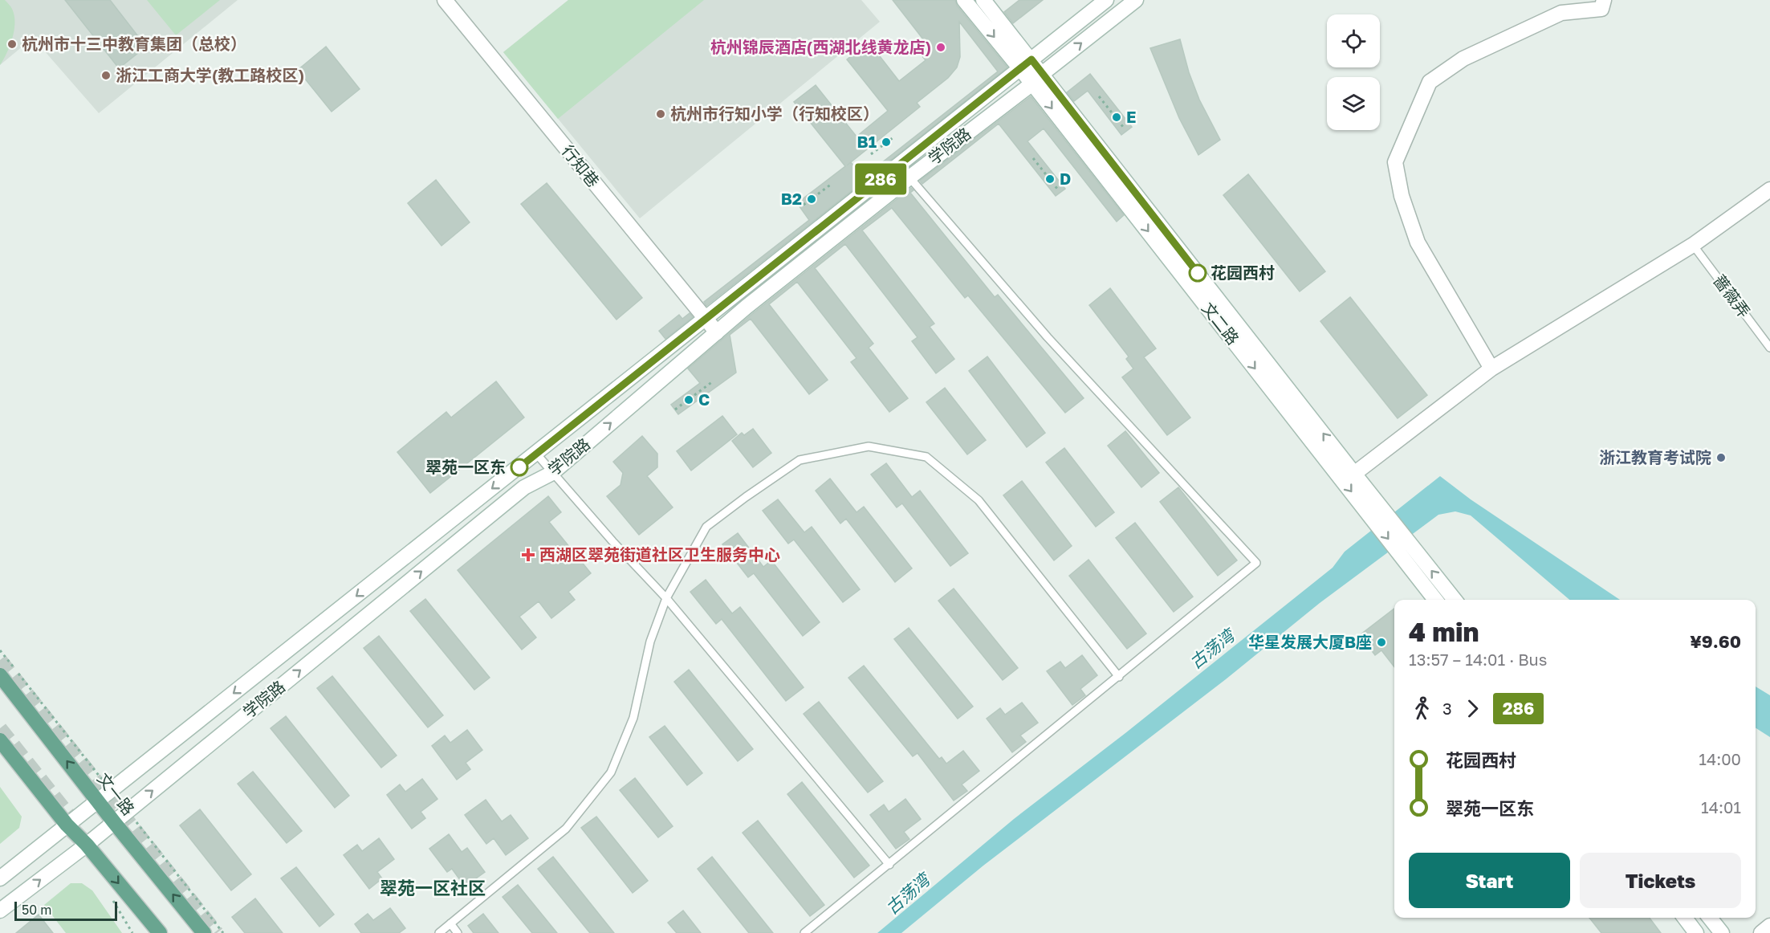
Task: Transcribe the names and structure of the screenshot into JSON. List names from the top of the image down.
{
  "streets": {
    "main road": [
      "学院路",
      "行知巷",
      "文二路",
      "文一路"
    ],
    "lane": ["蔷薇弄"]
  },
  "crossings": [
    ["学院路", "行知巷"],
    ["学院路", "文二路"],
    ["学院路", "文一路"]
  ],
  "districts": ["翠苑一区社区"],
  "water": ["古荡湾"],
  "places": {
    "other": [
      "杭州市十三中教育集团（总校）",
      "杭州锦辰酒店(西湖北线黄龙店)",
      "浙江工商大学(教工路校区)",
      "杭州市行知小学（行知校区）",
      "E",
      "B1",
      "D",
      "B2",
      "花园西村",
      "C",
      "浙江教育考试院",
      "翠苑一区东",
      "华星发展大厦B座"
    ],
    "health": ["西湖区翠苑街道社区卫生服务中心"]
  },
  "lines": ["bus line 286"],
  "scale_bar": "50 m",
  "page": {
    "on_map": "286",
    "heading": ["4 min", "13:57 – 14:01 · Bus", "¥9.60"],
    "legs": ["3", "286"],
    "list": [
      {
        "name": "花园西村",
        "value": "14:00"
      },
      {
        "name": "翠苑一区东",
        "value": "14:01"
      }
    ],
    "buttons": ["Start", "Tickets"],
    "scale": "50 m"
  }
}
